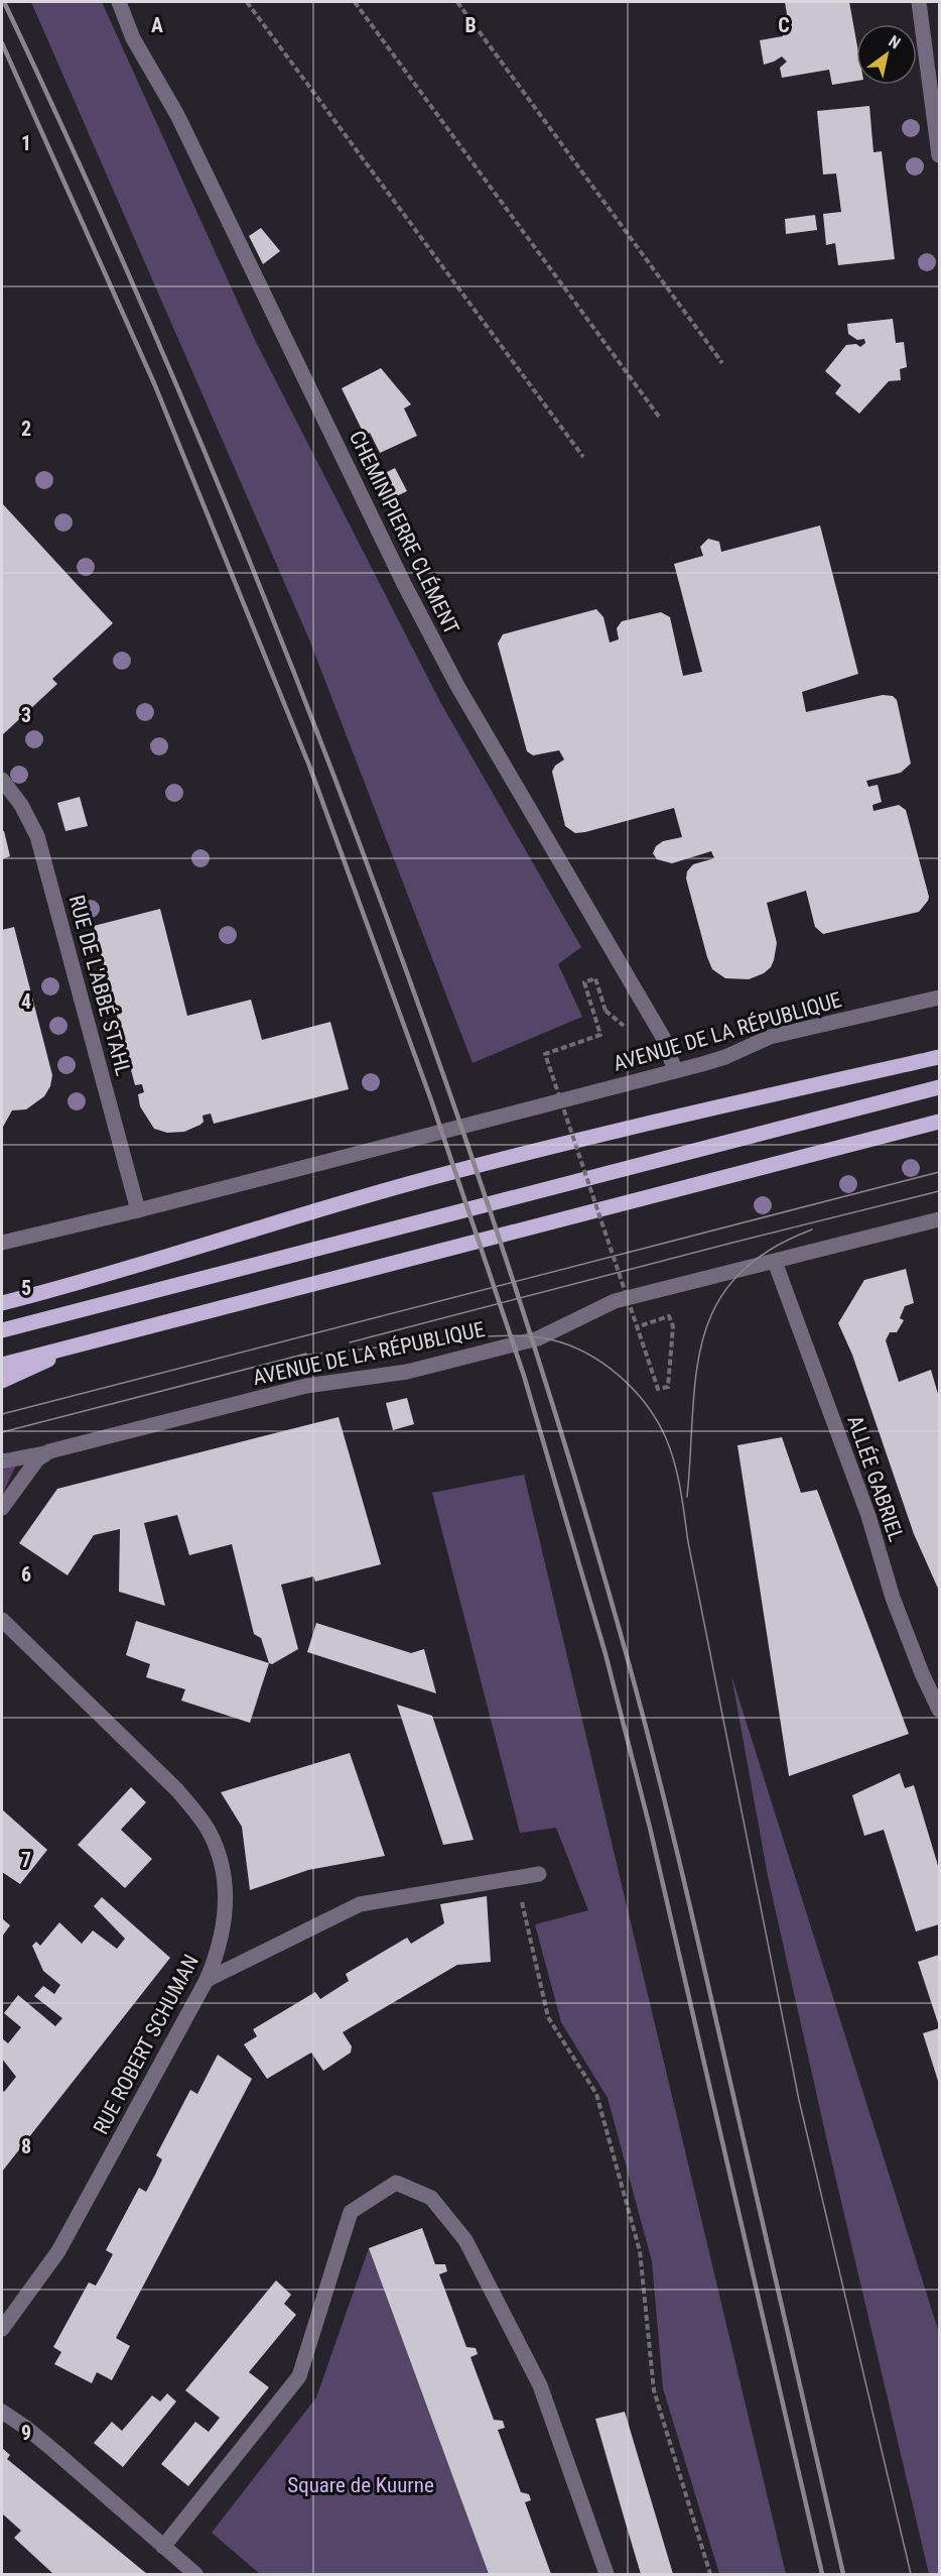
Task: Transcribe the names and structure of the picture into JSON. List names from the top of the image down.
{
  "streets": {
    "street": [
      "CHEMIN PIERRE CLÉMENT",
      "RUE DE L'ABBÉ STAHL",
      "AVENUE DE LA RÉPUBLIQUE",
      "ALLÉE GABRIEL",
      "RUE ROBERT SCHUMAN"
    ]
  },
  "crossings": [
    ["CHEMIN PIERRE CLÉMENT", "AVENUE DE LA RÉPUBLIQUE"],
    ["RUE DE L'ABBÉ STAHL", "AVENUE DE LA RÉPUBLIQUE"],
    ["AVENUE DE LA RÉPUBLIQUE", "ALLÉE GABRIEL"]
  ],
  "parks": ["Square de Kuurne"],
  "north": "top right",
  "grid": {
    "columns": ["A", "B", "C"],
    "rows": [
      "1",
      "2",
      "3",
      "4",
      "5",
      "6",
      "7",
      "8",
      "9"
    ]
  }
}
